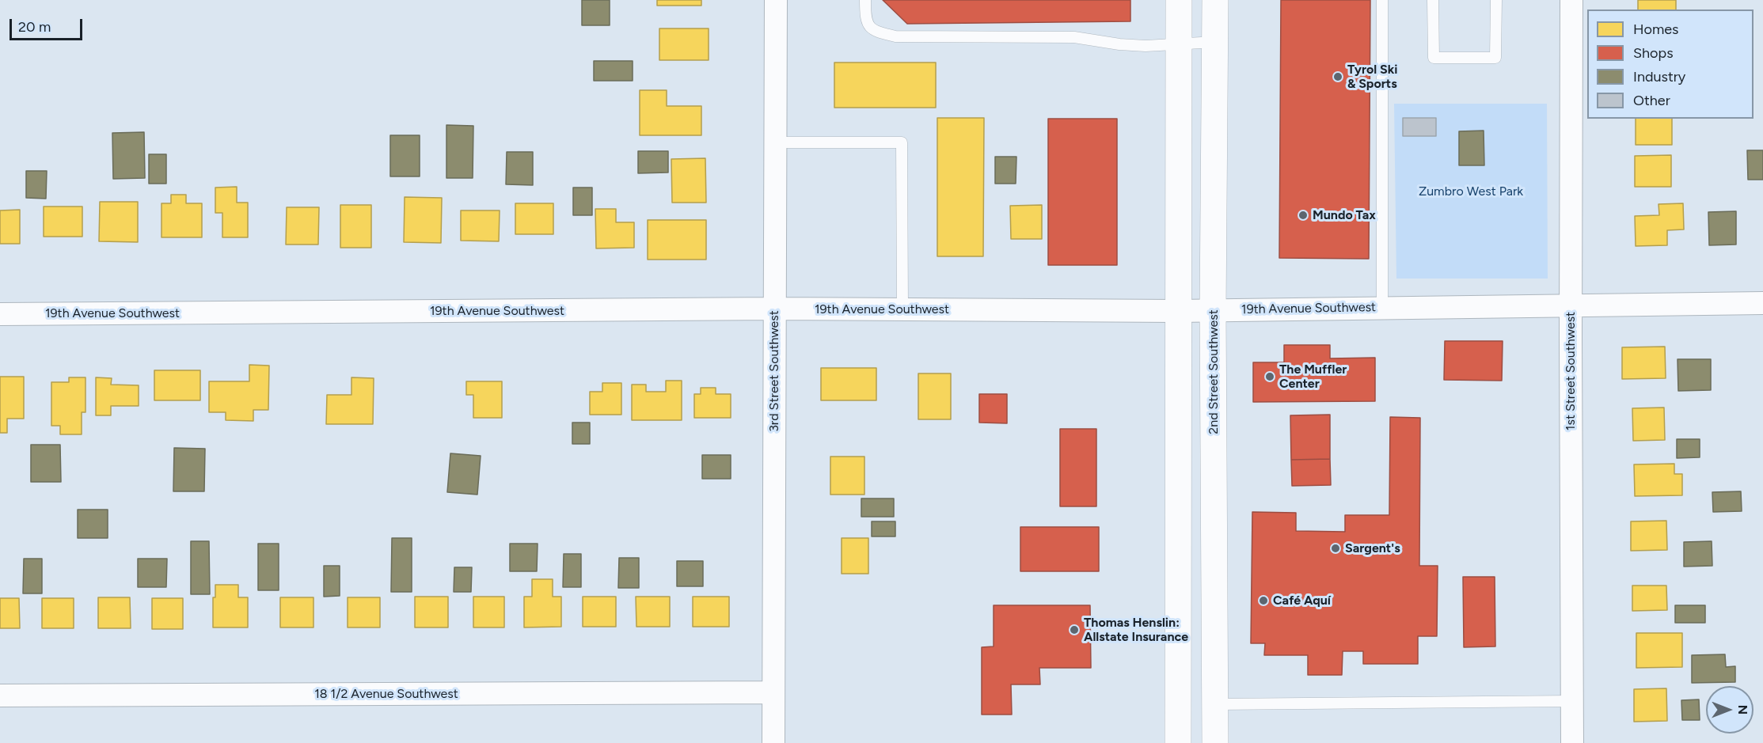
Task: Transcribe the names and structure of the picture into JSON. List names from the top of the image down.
{
  "streets": {
    "main road": ["2nd Street Southwest"],
    "street": [
      "19th Avenue Southwest",
      "3rd Street Southwest",
      "1st Street Southwest",
      "18 1/2 Avenue Southwest"
    ]
  },
  "crossings": [
    ["19th Avenue Southwest", "3rd Street Southwest"],
    ["19th Avenue Southwest", "1st Street Southwest"],
    ["19th Avenue Southwest", "2nd Street Southwest"],
    ["3rd Street Southwest", "18 1/2 Avenue Southwest"]
  ],
  "parks": ["Zumbro West Park"],
  "places": [
    "Tyrol Ski & Sports",
    "Mundo Tax",
    "The Muffler Center",
    "Sargent's",
    "Café Aquí",
    "Thomas Henslin: Allstate Insurance"
  ],
  "legend": [
    "Homes",
    "Shops",
    "Industry",
    "Other"
  ],
  "scale_bar": "20 m",
  "north": "right"
}
